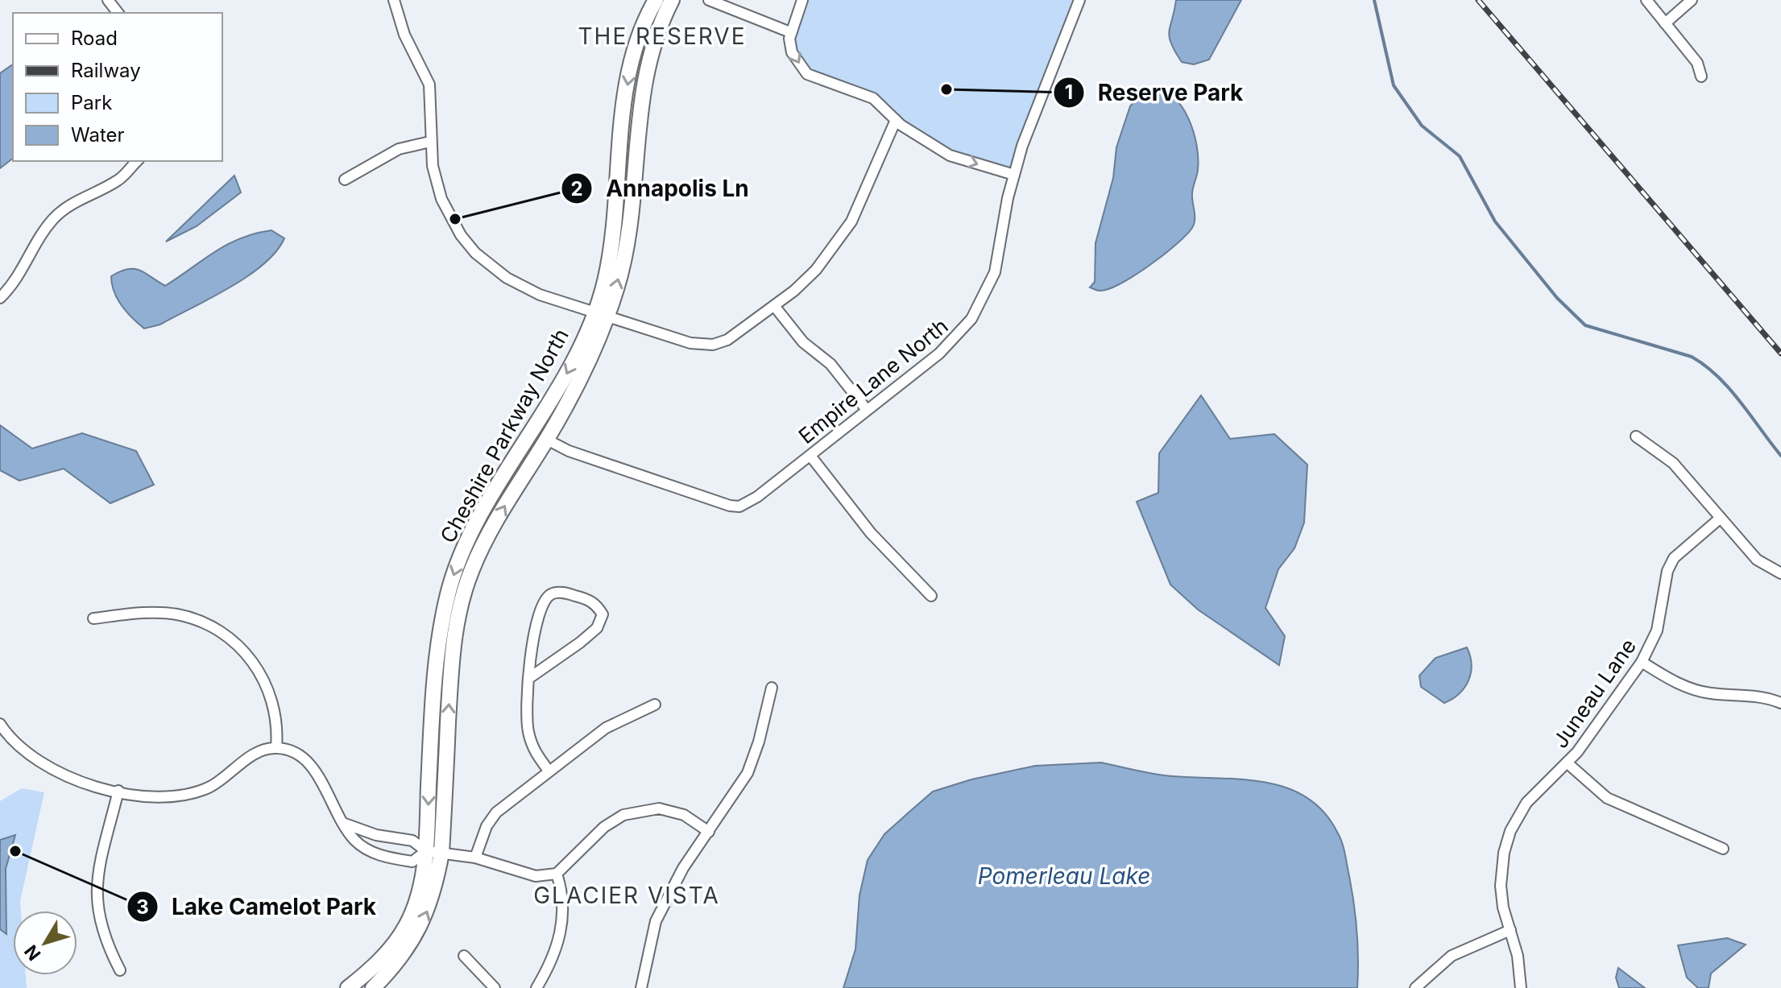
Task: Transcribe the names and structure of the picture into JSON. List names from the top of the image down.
{
  "streets": {
    "street": ["Empire Lane North", "Cheshire Parkway North", "Juneau Lane"]
  },
  "crossings": [
    ["Empire Lane North", "Cheshire Parkway North"]
  ],
  "districts": ["THE RESERVE", "GLACIER VISTA"],
  "water": ["Pomerleau Lake"],
  "places": ["Reserve Park", "Annapolis Ln", "Lake Camelot Park"],
  "legend": [
    "Road",
    "Railway",
    "Park",
    "Water"
  ],
  "north": "bottom left"
}
